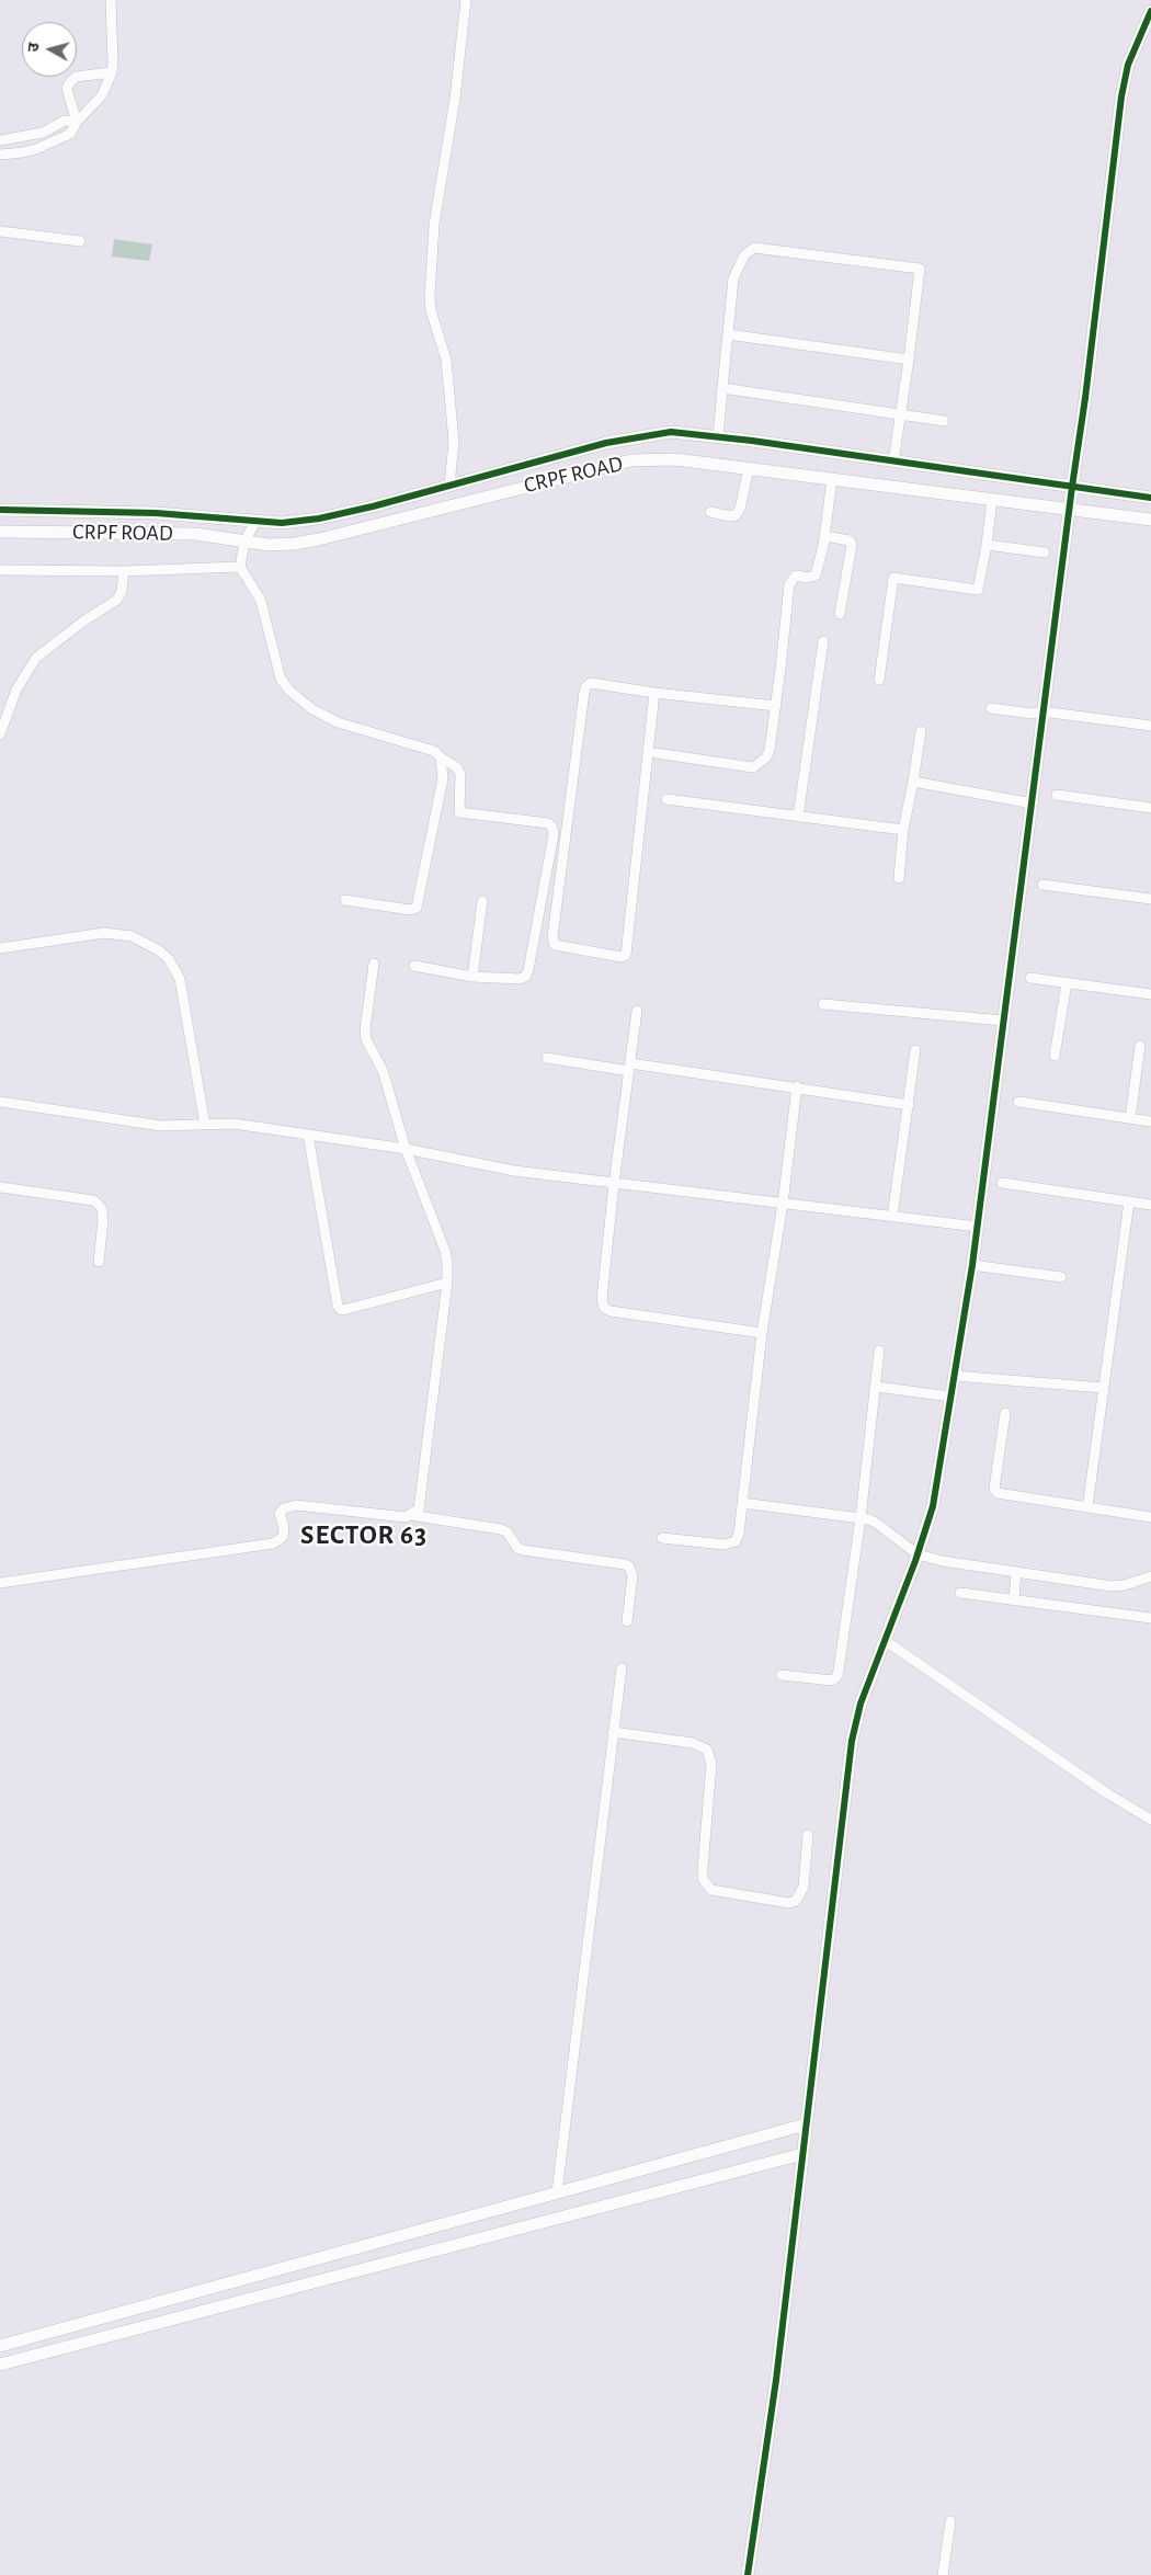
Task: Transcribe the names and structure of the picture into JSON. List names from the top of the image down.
{
  "streets": {
    "street": ["CRPF ROAD"]
  },
  "districts": ["SECTOR 63"],
  "north": "left"
}
